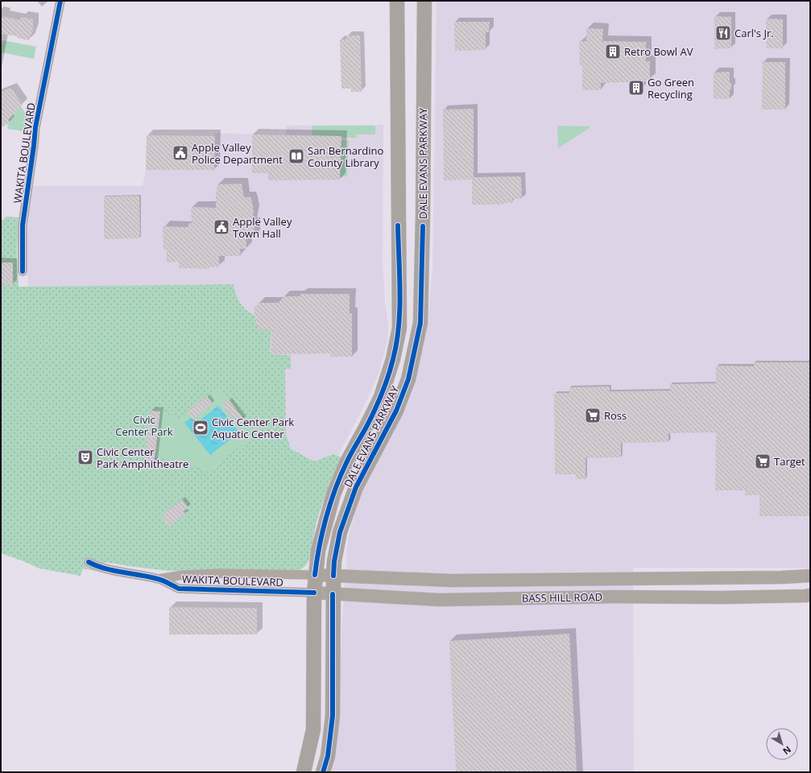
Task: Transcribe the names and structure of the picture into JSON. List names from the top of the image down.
{
  "streets": {
    "main road": ["DALE EVANS PARKWAY", "BASS HILL ROAD"],
    "street": ["WAKITA BOULEVARD"]
  },
  "crossings": [
    ["WAKITA BOULEVARD", "DALE EVANS PARKWAY"],
    ["WAKITA BOULEVARD", "BASS HILL ROAD"],
    ["DALE EVANS PARKWAY", "BASS HILL ROAD"]
  ],
  "parks": ["Civic Center Park"],
  "places": {
    "restaurant": ["Carl's Jr."],
    "building": ["Retro Bowl AV", "Go Green Recycling"],
    "public building": ["Apple Valley Police Department", "Apple Valley Town Hall"],
    "library": ["San Bernardino County Library"],
    "supermarket": ["Ross", "Target"],
    "sports": ["Civic Center Park Aquatic Center"],
    "theatre": ["Civic Center Park Amphitheatre"]
  },
  "north": "bottom right"
}
